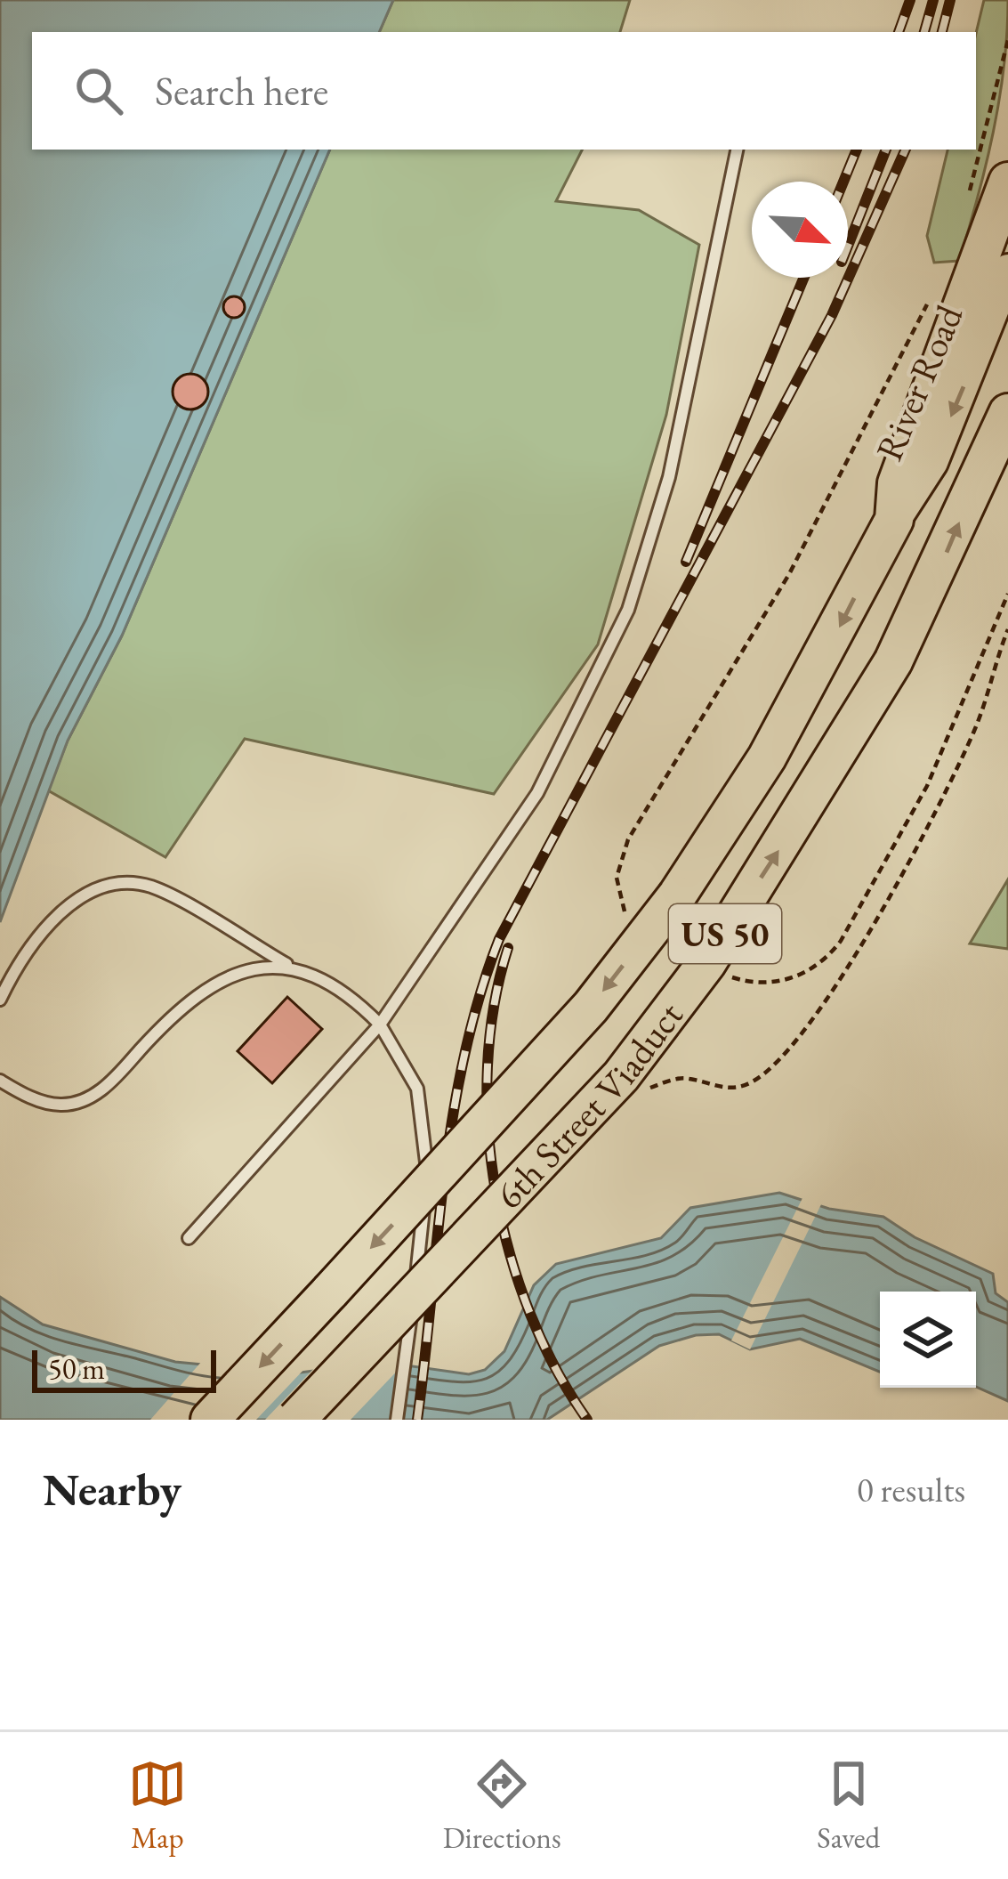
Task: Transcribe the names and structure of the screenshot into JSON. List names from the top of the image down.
{
  "streets": {
    "highway": ["US 50", "6th Street Viaduct"],
    "main road": ["River Road"]
  },
  "crossings": [
    ["River Road", "6th Street Viaduct"]
  ],
  "one_way": ["River Road"],
  "scale_bar": "50 m",
  "north": "bottom right",
  "page": {
    "search": "Search here",
    "scale": "50 m",
    "heading": ["Nearby", "0 results"],
    "nav": ["Map", "Directions", "Saved"]
  }
}
